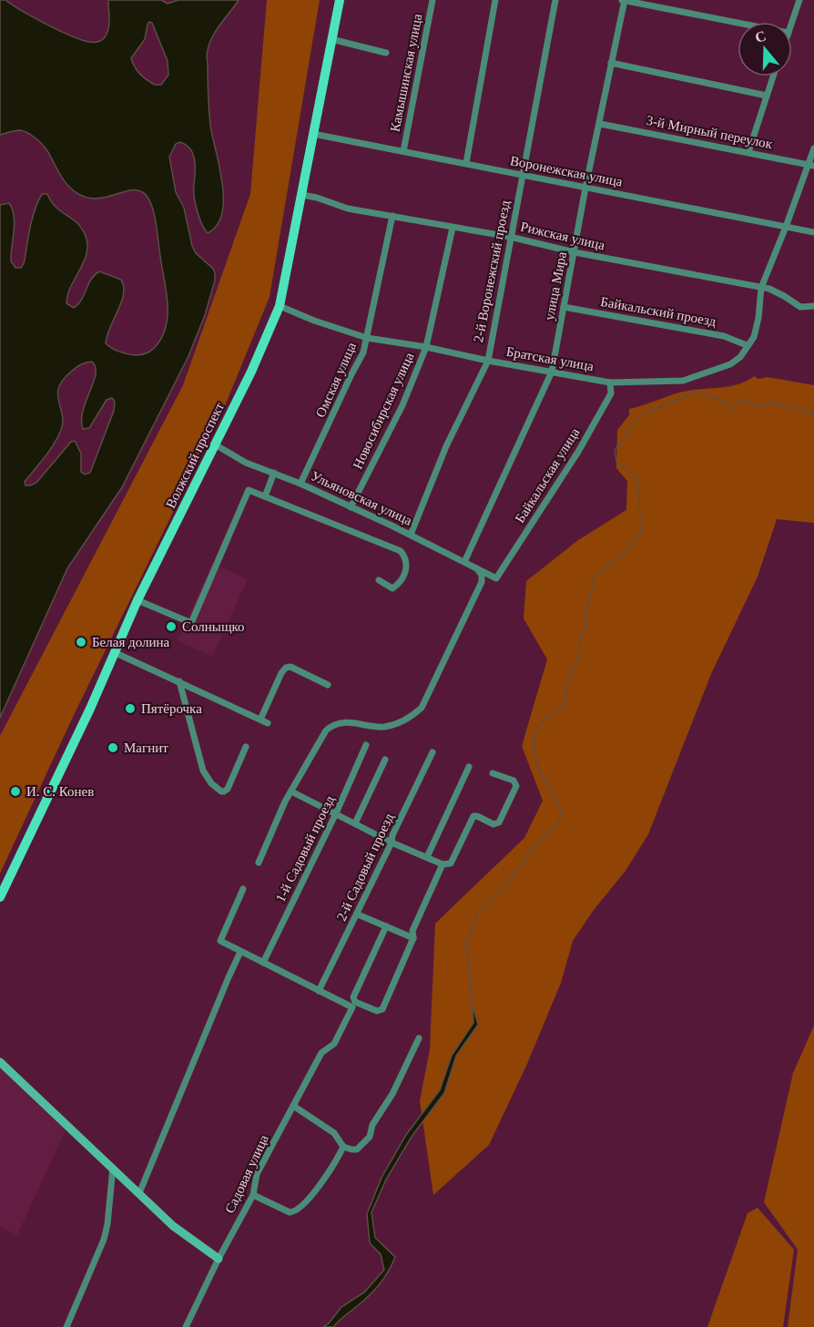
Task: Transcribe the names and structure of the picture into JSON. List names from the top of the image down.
{
  "streets": {
    "main road": ["Волжский проспект"],
    "street": [
      "Камышинская улица",
      "3-й Мирный переулок",
      "Воронежская улица",
      "Рижская улица",
      "2-й Воронежский проезд",
      "улица Мира",
      "Байкальский проезд",
      "Братская улица",
      "Омская улица",
      "Новосибирская улица",
      "Байкальская улица",
      "Ульяновская улица",
      "1-й Садовый проезд",
      "2-й Садовый проезд",
      "Садовая улица"
    ]
  },
  "crossings": [
    ["Камышинская улица", "Воронежская улица"],
    ["3-й Мирный переулок", "улица Мира"],
    ["Воронежская улица", "2-й Воронежский проезд"],
    ["Воронежская улица", "улица Мира"],
    ["Воронежская улица", "Волжский проспект"],
    ["Рижская улица", "2-й Воронежский проезд"],
    ["Рижская улица", "улица Мира"],
    ["Рижская улица", "Омская улица"],
    ["Рижская улица", "Новосибирская улица"],
    ["Рижская улица", "Волжский проспект"],
    ["2-й Воронежский проезд", "Братская улица"],
    ["2-й Воронежский проезд", "Ульяновская улица"],
    ["улица Мира", "Байкальский проезд"],
    ["улица Мира", "Братская улица"],
    ["улица Мира", "Ульяновская улица"],
    ["Байкальский проезд", "Братская улица"],
    ["Братская улица", "Омская улица"],
    ["Братская улица", "Новосибирская улица"],
    ["Братская улица", "Волжский проспект"],
    ["Братская улица", "Байкальская улица"],
    ["Омская улица", "Ульяновская улица"],
    ["Новосибирская улица", "Ульяновская улица"],
    ["Волжский проспект", "Ульяновская улица"],
    ["Байкальская улица", "Ульяновская улица"],
    ["2-й Садовый проезд", "Садовая улица"]
  ],
  "places": [
    "Солныщко",
    "Белая долина",
    "Пятёрочка",
    "Магнит",
    "И. С. Конев"
  ],
  "north": "top"
}
